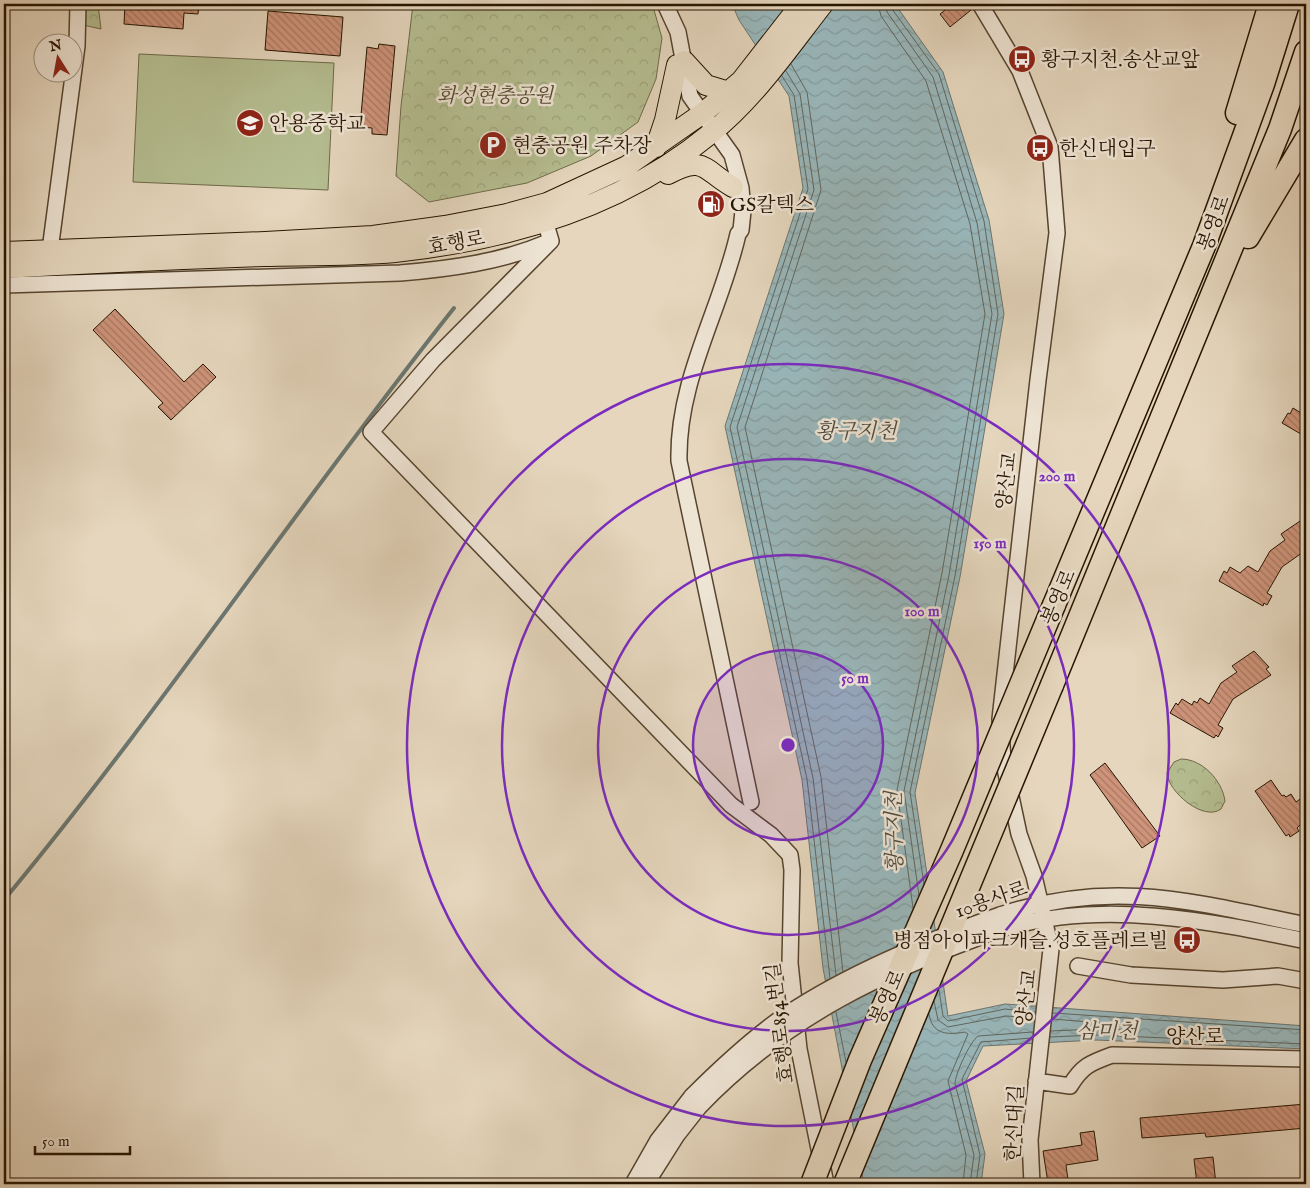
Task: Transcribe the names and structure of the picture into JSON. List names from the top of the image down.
{
  "streets": {
    "highway": ["봉영로"],
    "main road": ["효행로"],
    "street": [
      "양산교",
      "10용사로",
      "효행로854번길",
      "양산로",
      "한신대길"
    ]
  },
  "crossings": [
    ["양산교", "10용사로"],
    ["양산교", "한신대길"],
    ["양산로", "한신대길"]
  ],
  "water": ["황구지천", "삼미천"],
  "parks": ["화성현충공원"],
  "places": {
    "bus stop": ["황구지천.송산교앞", "한신대입구", "병점아이파크캐슬.성호플레르빌"],
    "school or university": ["안용중학교"],
    "parking": ["현충공원 주차장"],
    "fuel station": ["GS칼텍스"]
  },
  "scale_bar": "50 m",
  "north": "top",
  "rings": [
    "200 m",
    "150 m",
    "100 m",
    "50 m"
  ]
}
